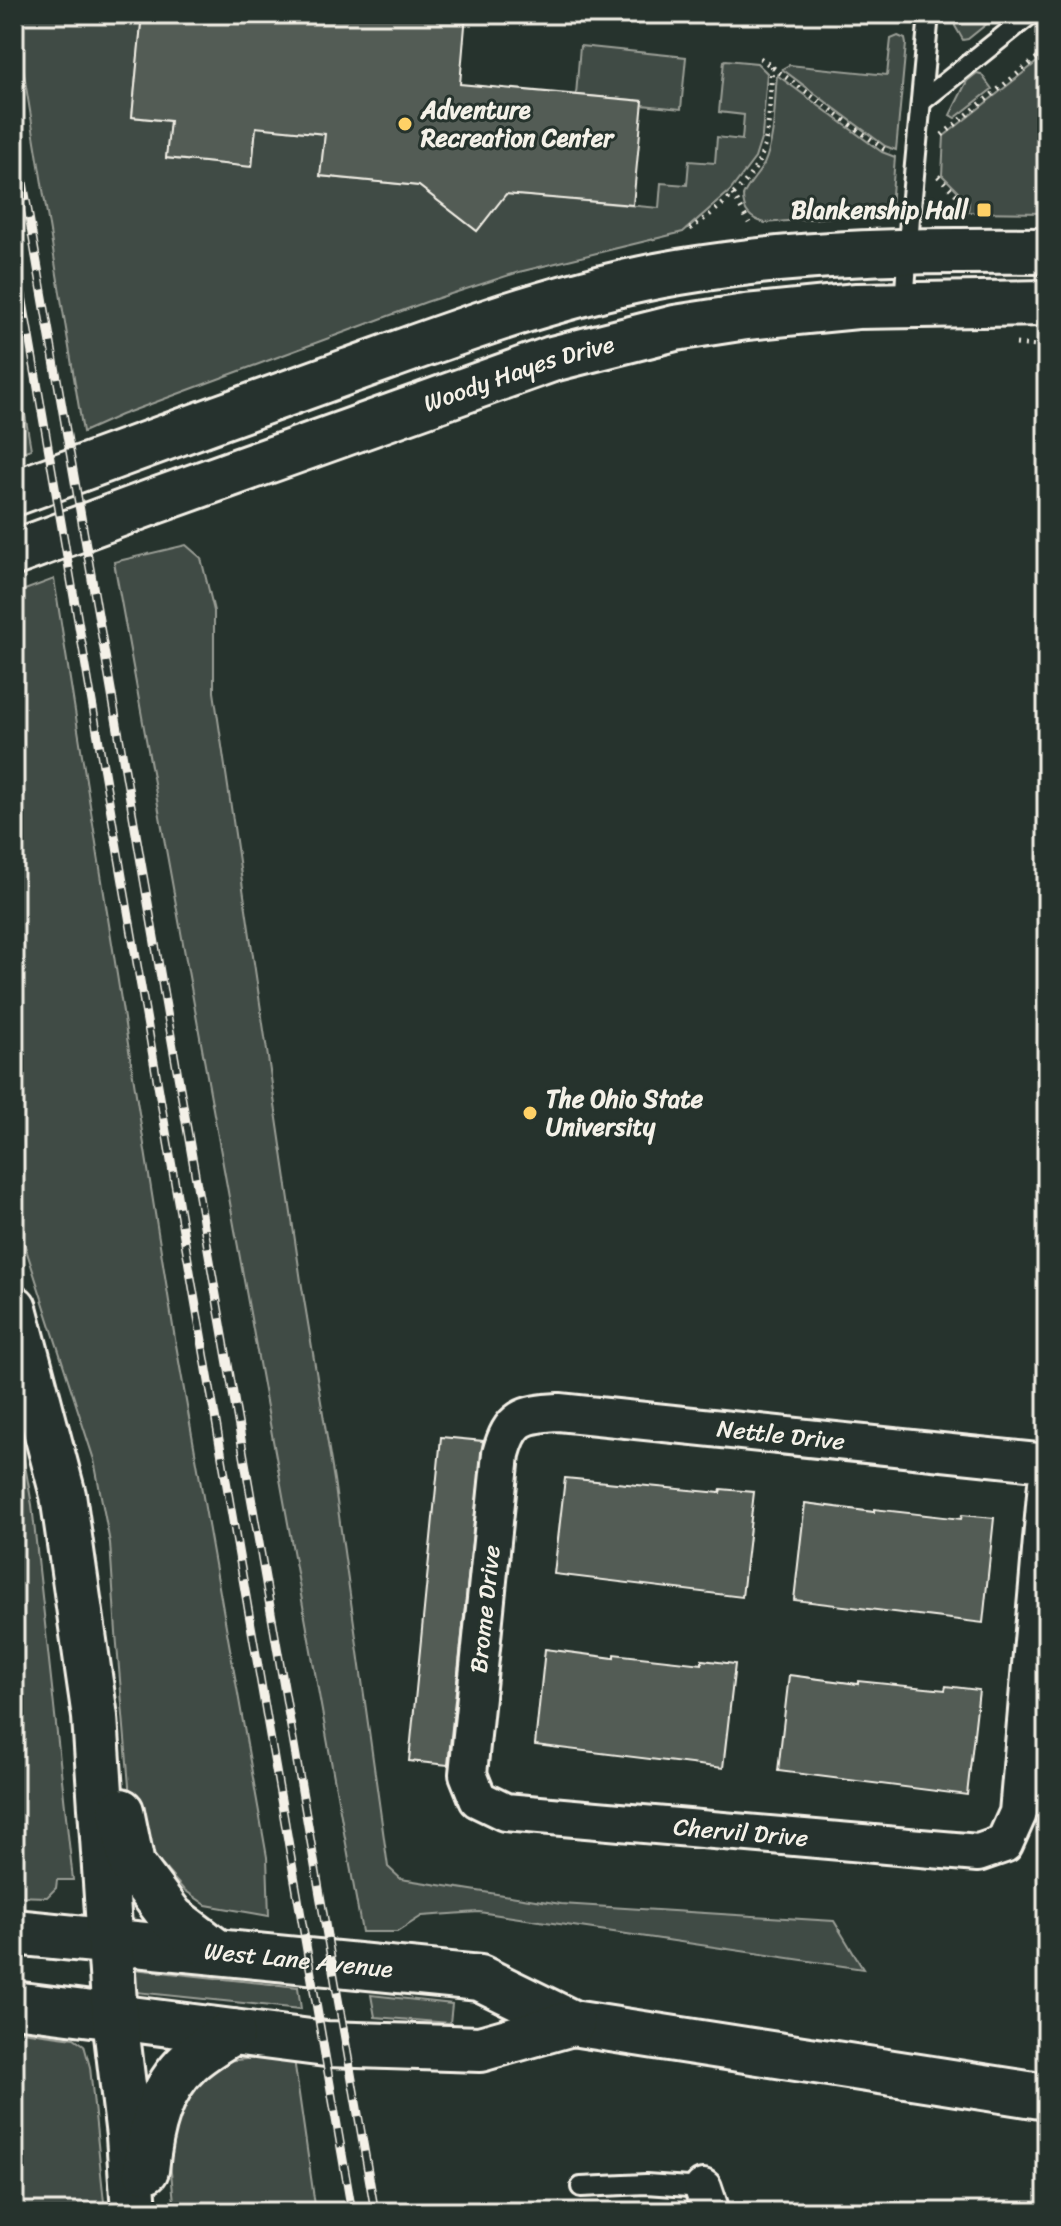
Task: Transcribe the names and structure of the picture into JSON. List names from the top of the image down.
{
  "streets": {
    "main road": ["Woody Hayes Drive", "West Lane Avenue"],
    "street": ["Nettle Drive", "Brome Drive", "Chervil Drive"]
  },
  "crossings": [
    ["Nettle Drive", "Brome Drive"],
    ["Brome Drive", "Chervil Drive"]
  ],
  "places": {
    "other": ["Adventure Recreation Center", "The Ohio State University"],
    "transit": ["Blankenship Hall"]
  }
}
